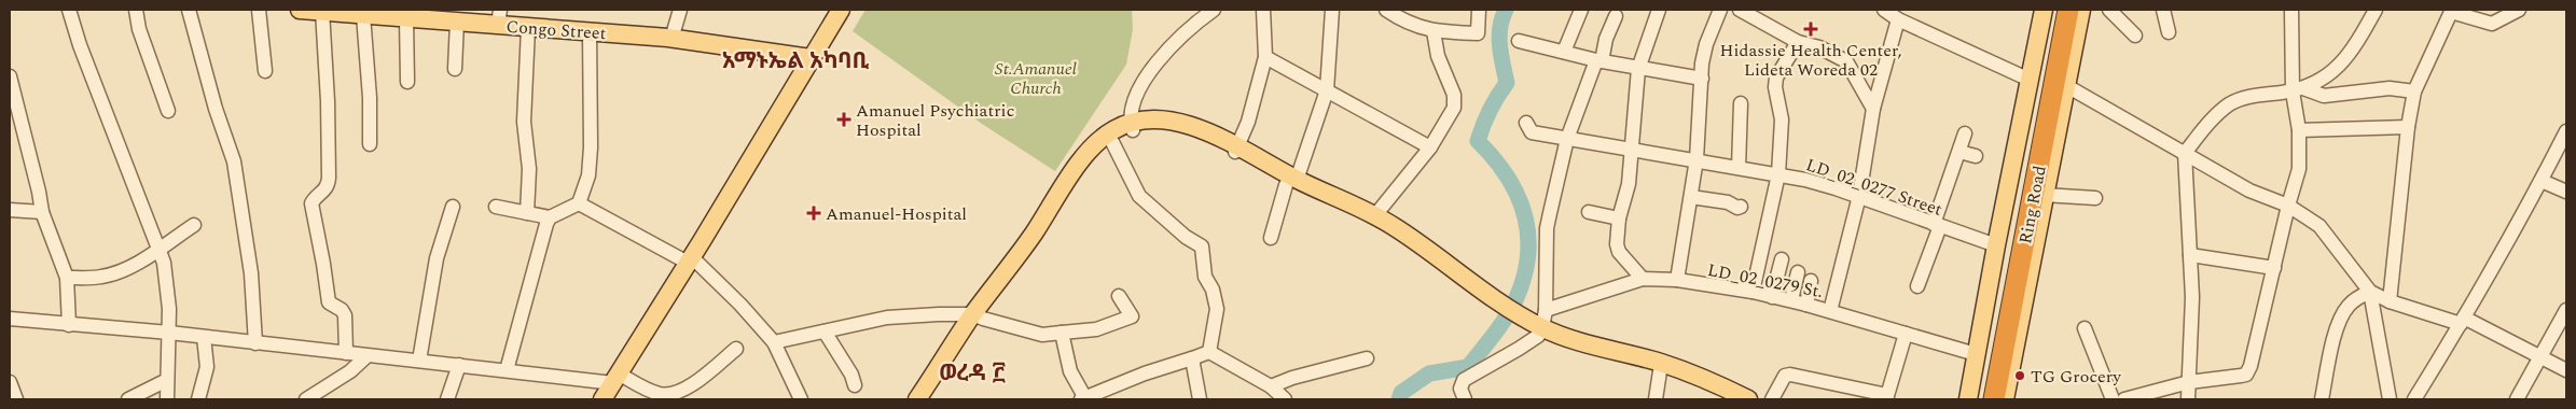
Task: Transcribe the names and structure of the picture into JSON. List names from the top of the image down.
{
  "streets": {
    "highway": ["Ring Road"],
    "main road": ["Congo Street"],
    "street": ["LD_02_0277 Street", "LD_02_0279 St."]
  },
  "districts": ["አማኑኤል አካባቢ", "ወረዳ ፫"],
  "parks": ["St.Amanuel Church"],
  "places": {
    "health": ["Hidassie Health Center, Lideta Woreda 02", "Amanuel Psychiatric Hospital", "Amanuel-Hospital"],
    "other": ["TG Grocery"]
  }
}
